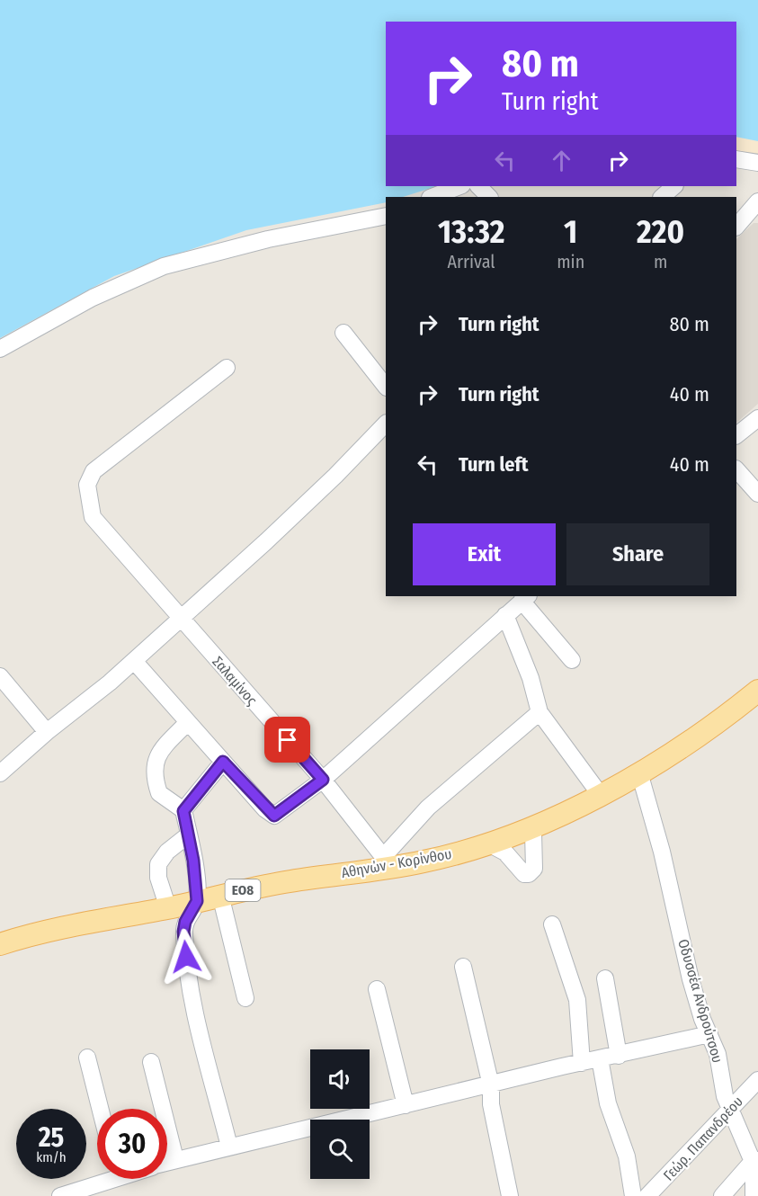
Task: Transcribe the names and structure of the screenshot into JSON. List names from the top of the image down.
{
  "streets": {
    "main road": ["Αθηνών - Κορίνθου", "ΕΟ8"],
    "street": ["Σαλαμίνος", "Οδυσσέα Ανδρούτσου", "Γεώρ. Παπανδρέου"]
  },
  "crossings": [
    ["Σαλαμίνος", "Αθηνών - Κορίνθου"],
    ["Αθηνών - Κορίνθου", "Οδυσσέα Ανδρούτσου"],
    ["Οδυσσέα Ανδρούτσου", "Γεώρ. Παπανδρέου"]
  ],
  "page": {
    "turn": ["80 m", "Turn right"],
    "eta": [
      "13:32",
      "Arrival",
      "1",
      "min",
      "220",
      "m"
    ],
    "list": [
      {
        "name": "Turn right",
        "value": "80 m"
      },
      {
        "name": "Turn right",
        "value": "40 m"
      },
      {
        "name": "Turn left",
        "value": "40 m"
      }
    ],
    "buttons": ["Exit", "Share"],
    "speed": "25 km/h",
    "limit": "30"
  }
}
